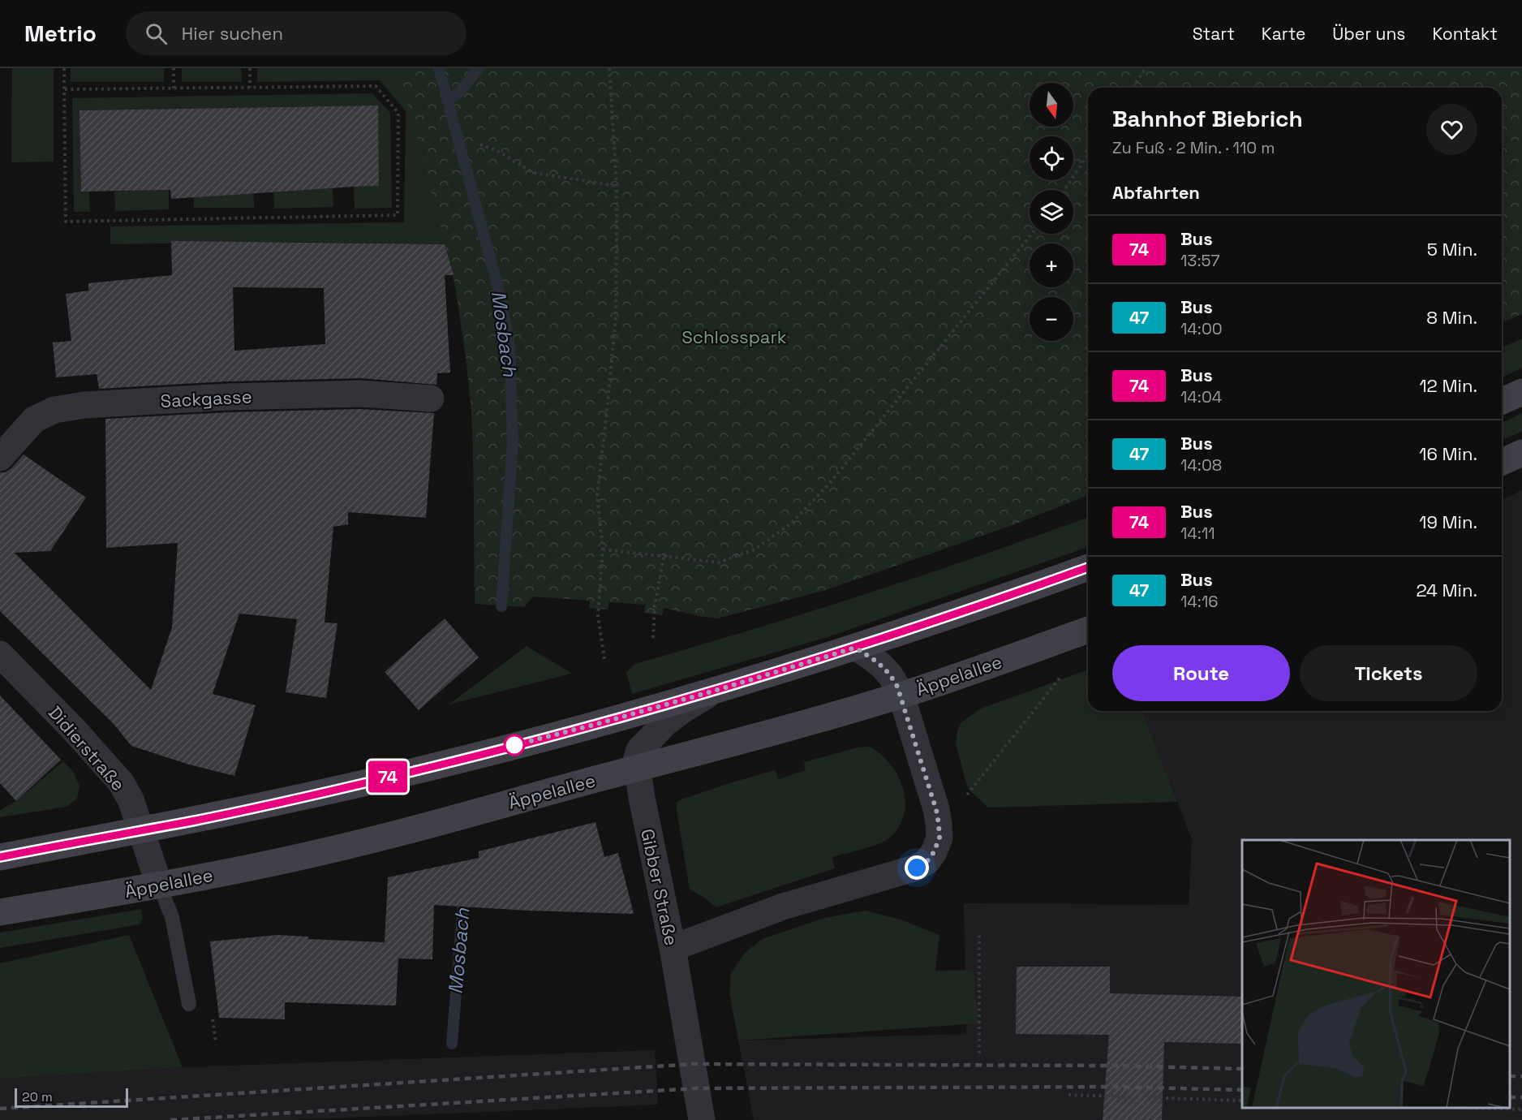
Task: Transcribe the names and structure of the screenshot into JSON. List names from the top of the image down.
{
  "streets": {
    "main road": ["Äppelallee"],
    "street": ["Sackgasse", "Didierstraße", "Gibber Straße"]
  },
  "crossings": [
    ["Äppelallee", "Didierstraße"],
    ["Äppelallee", "Gibber Straße"]
  ],
  "water": ["Mosbach"],
  "parks": ["Schlosspark"],
  "lines": ["bus line 74"],
  "scale_bar": "20 m",
  "north": "bottom",
  "page": {
    "header": "Metrio",
    "search": "Hier suchen",
    "nav": [
      "Start",
      "Karte",
      "Über uns",
      "Kontakt"
    ],
    "on_map": "74",
    "map_buttons": ["+", "−"],
    "heading": [
      ["Bahnhof Biebrich", "Zu Fuß · 2 Min. · 110 m"],
      "Abfahrten"
    ],
    "list": [
      {
        "mark": "74",
        "name": "Bus",
        "note": "13:57",
        "value": "5 Min."
      },
      {
        "mark": "47",
        "name": "Bus",
        "note": "14:00",
        "value": "8 Min."
      },
      {
        "mark": "74",
        "name": "Bus",
        "note": "14:04",
        "value": "12 Min."
      },
      {
        "mark": "47",
        "name": "Bus",
        "note": "14:08",
        "value": "16 Min."
      },
      {
        "mark": "74",
        "name": "Bus",
        "note": "14:11",
        "value": "19 Min."
      },
      {
        "mark": "47",
        "name": "Bus",
        "note": "14:16",
        "value": "24 Min."
      }
    ],
    "buttons": ["Route", "Tickets"],
    "scale": "20 m"
  }
}
